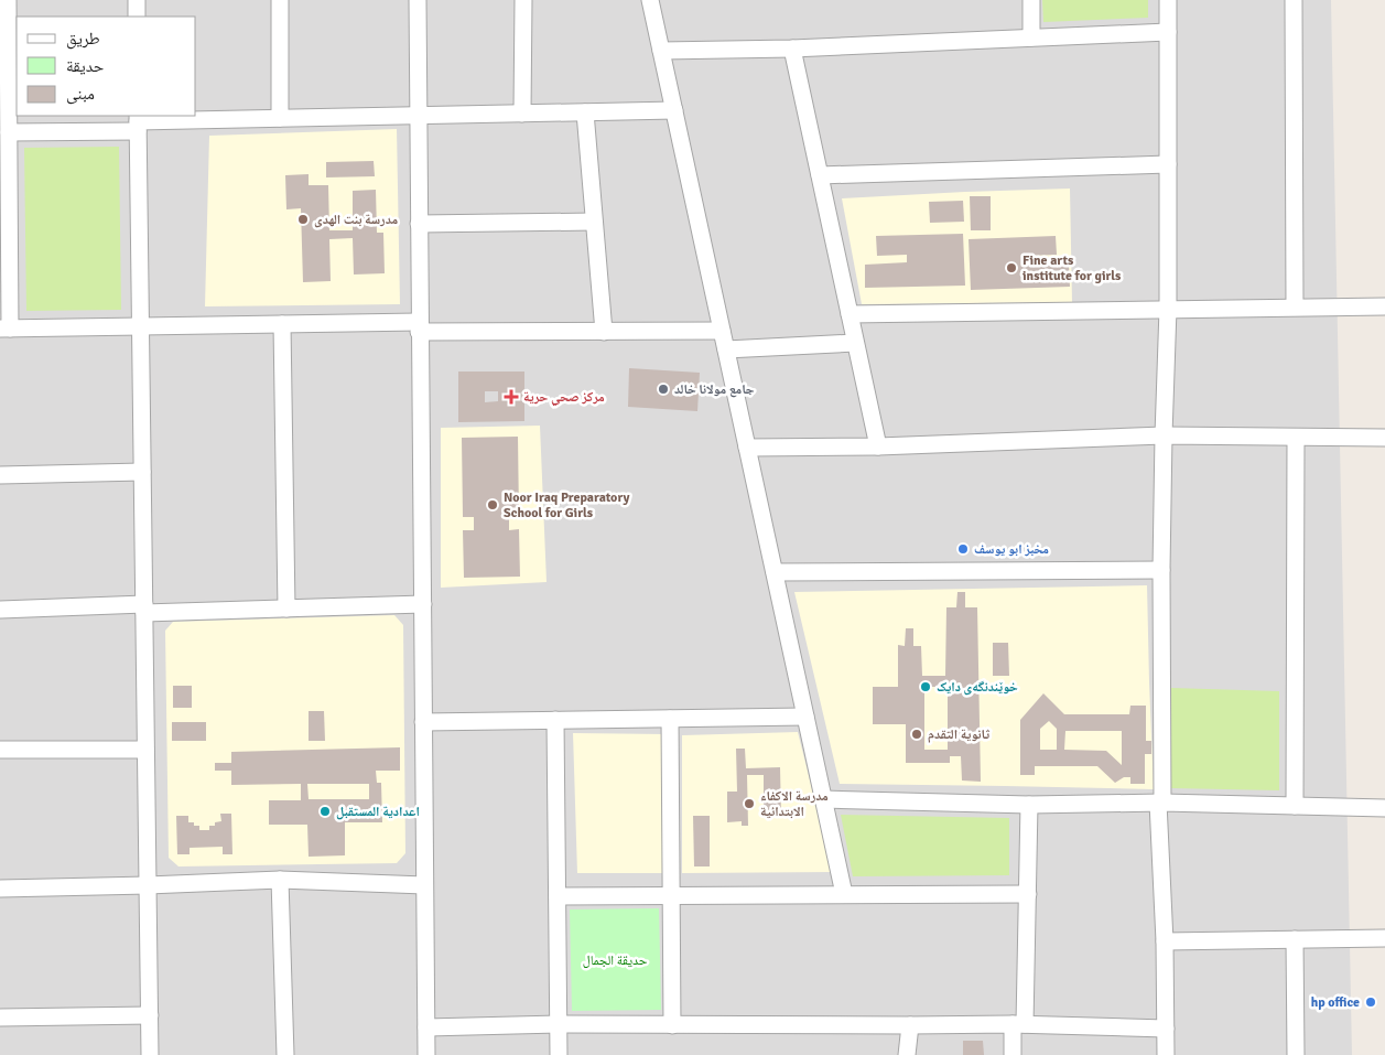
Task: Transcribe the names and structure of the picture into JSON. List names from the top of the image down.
{
  "parks": ["حديقة الجمال"],
  "places": {
    "other": [
      "مدرسة بنت الهدی",
      "Fine arts institute for girls",
      "جامع مولانا خالد",
      "Noor Iraq Preparatory School for Girls",
      "مخبز ابو يوسف",
      "خوێندنگەی دایک",
      "ثانوية التقدم",
      "مدرسة الاكفاء الابتدائية",
      "اعدادية المستقبل",
      "hp office"
    ],
    "health": ["مركز صحي حرية"]
  },
  "legend": ["طريق", "حديقة", "مبنى"]
}
